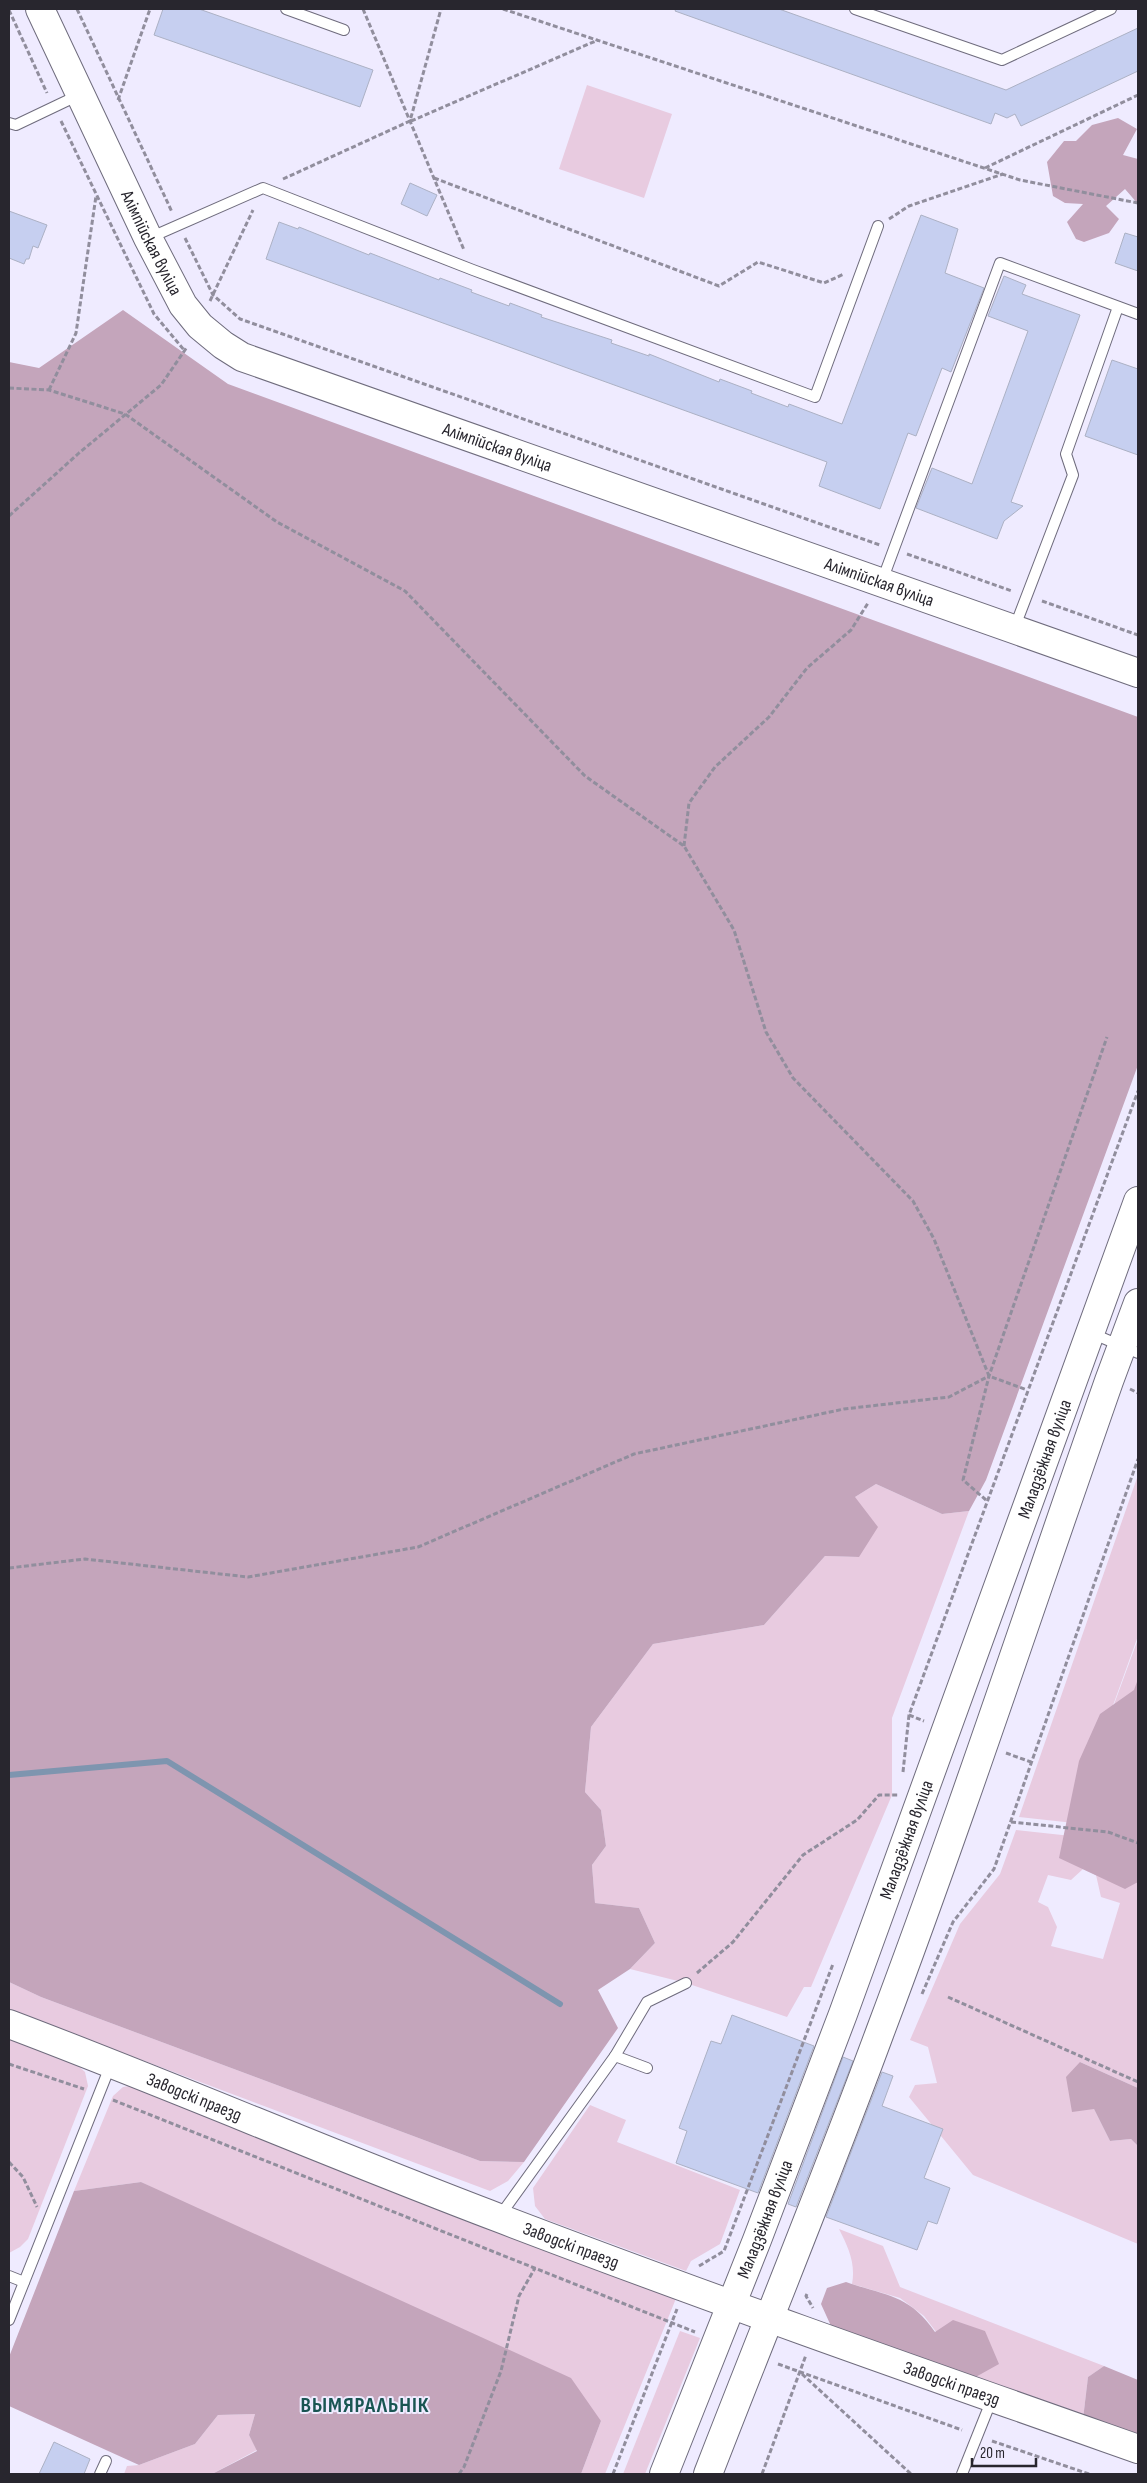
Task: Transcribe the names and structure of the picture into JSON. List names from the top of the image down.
{
  "streets": {
    "main road": ["Алімпійская вуліца", "Маладзёжная вуліца", "Заводскі праезд"]
  },
  "crossings": [
    ["Маладзёжная вуліца", "Заводскі праезд"]
  ],
  "districts": ["ВЫМЯРАЛЬНІК"],
  "scale_bar": "20 m"
}
